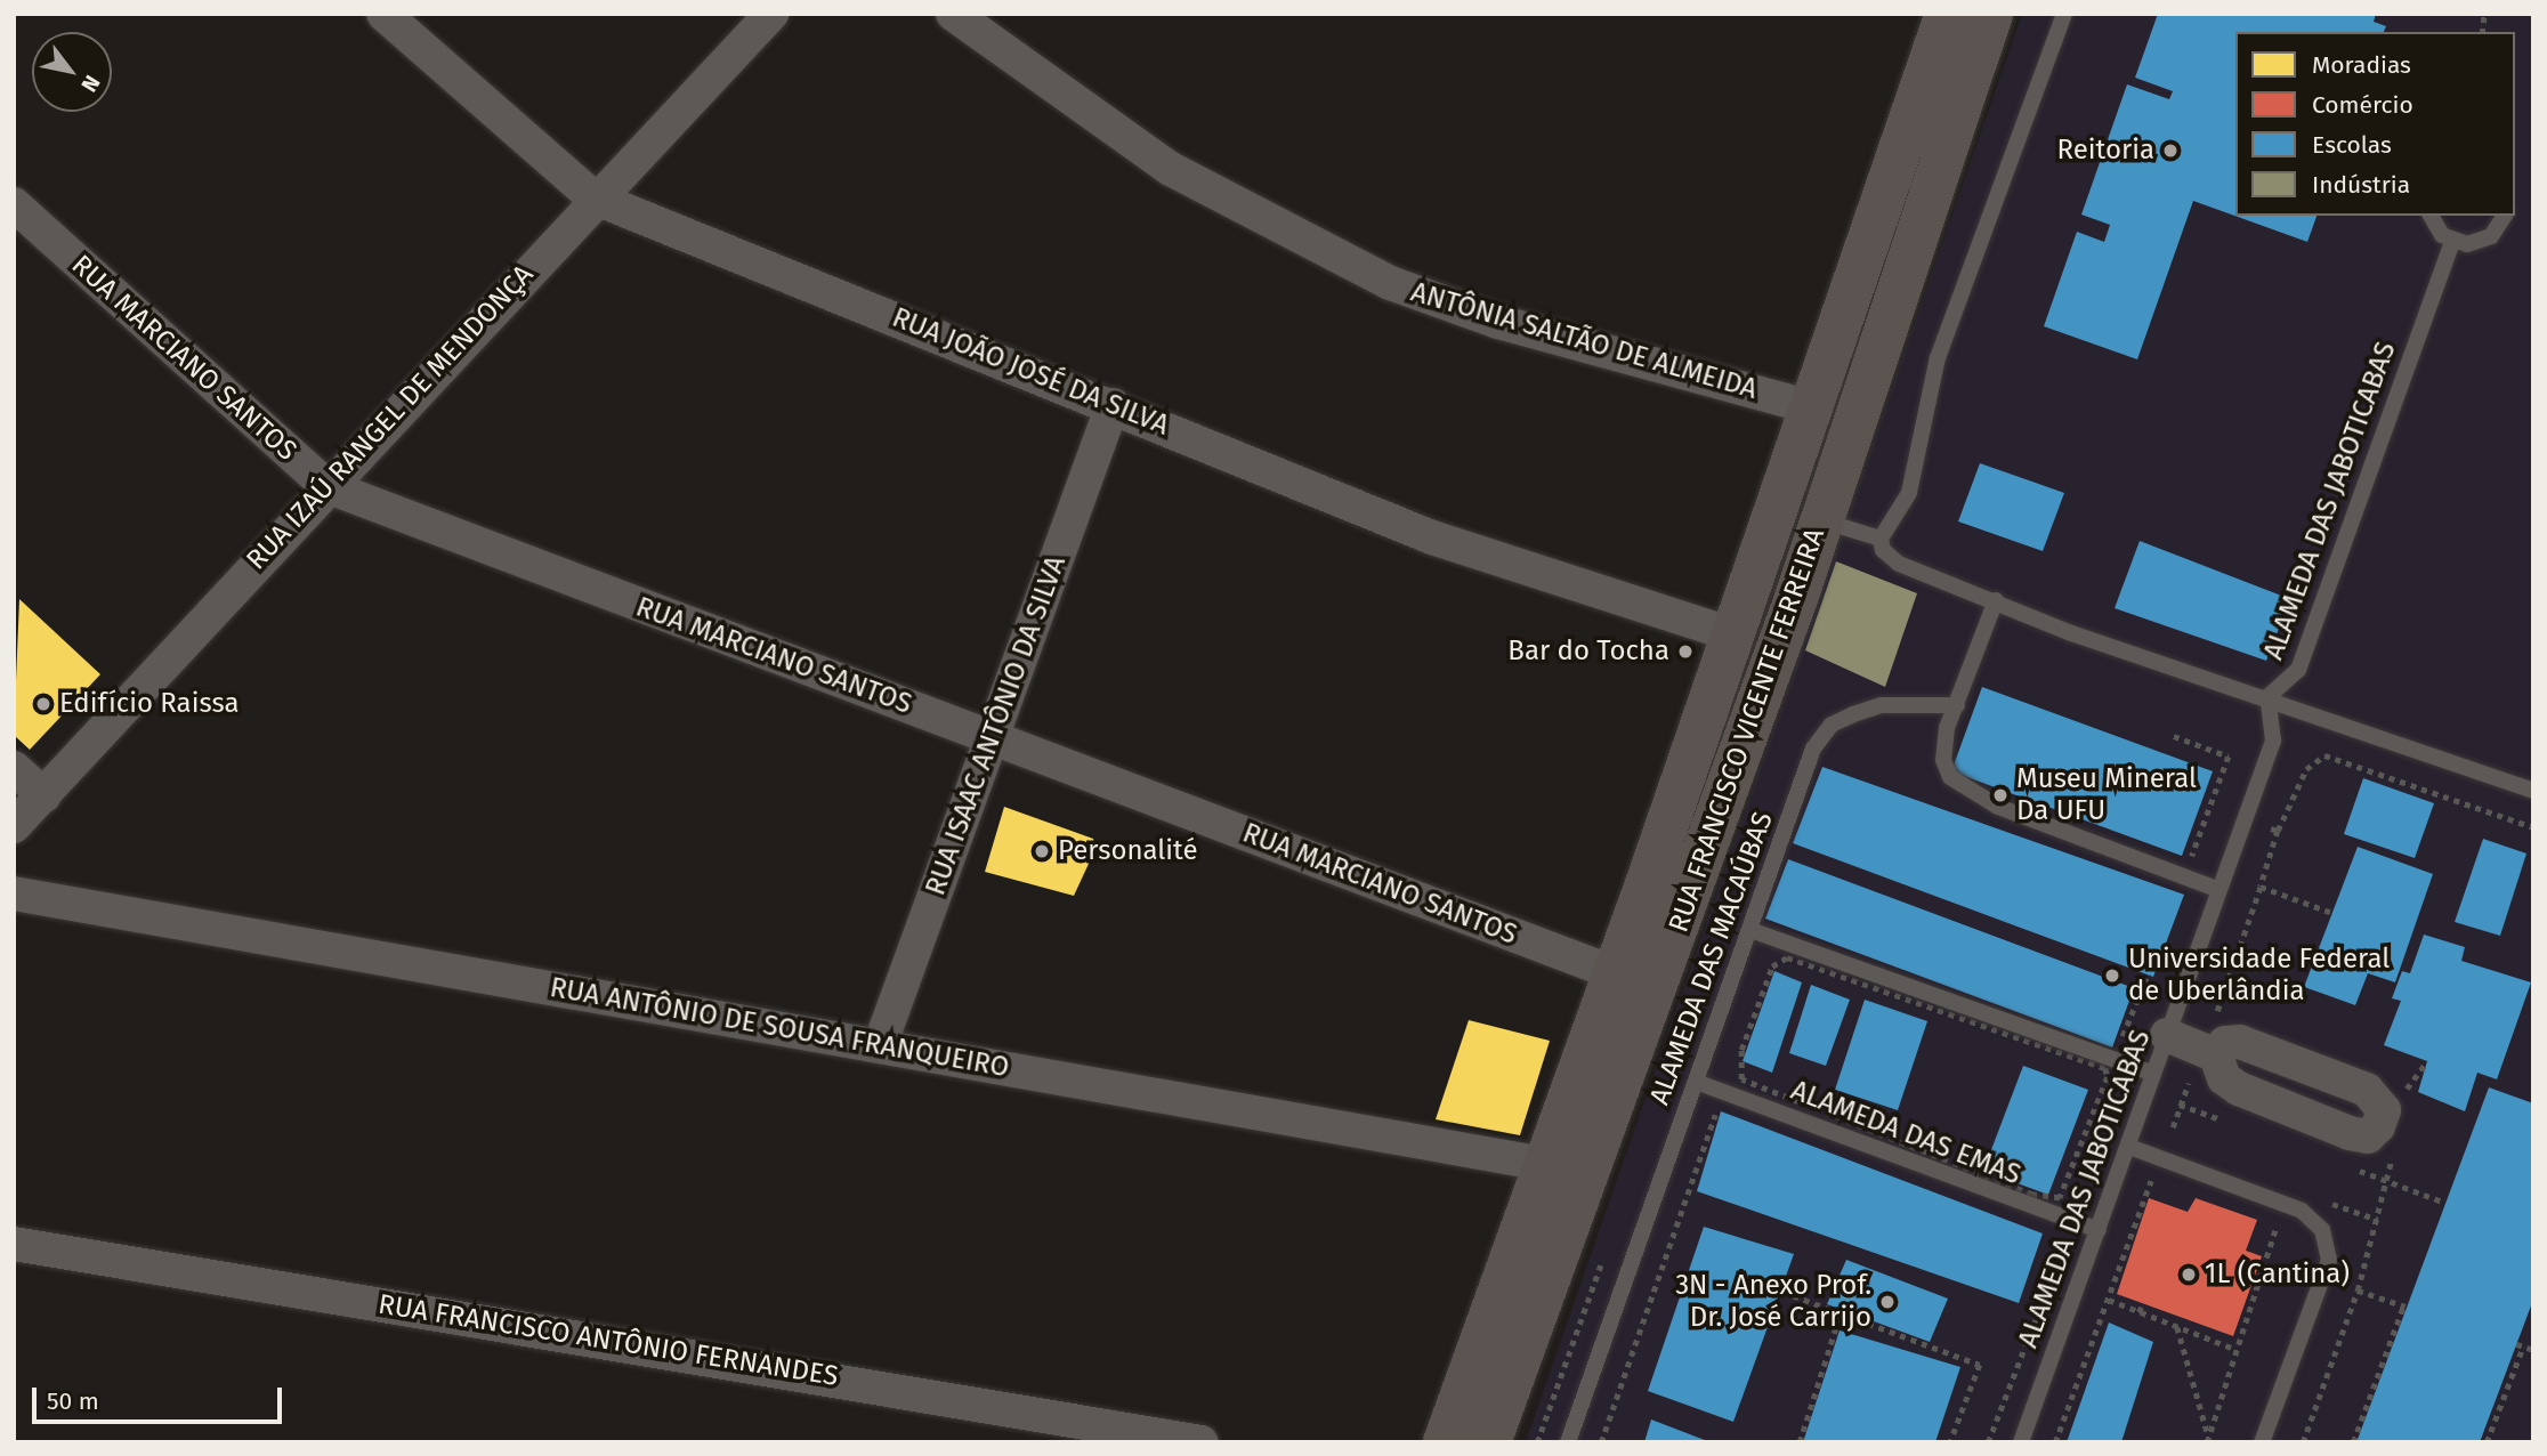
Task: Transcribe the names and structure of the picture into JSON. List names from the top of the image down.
{
  "streets": {
    "main road": ["RUA FRANCISCO VICENTE FERREIRA"],
    "street": [
      "ANTÔNIA SALTÃO DE ALMEIDA",
      "RUA MARCIANO SANTOS",
      "RUA JOÃO JOSÉ DA SILVA",
      "RUA IZAÚ RANGEL DE MENDONÇA",
      "RUA ISAAC ANTÔNIO DA SILVA",
      "RUA ANTÔNIO DE SOUSA FRANQUEIRO",
      "RUA FRANCISCO ANTÔNIO FERNANDES"
    ],
    "lane": ["ALAMEDA DAS JABOTICABAS", "ALAMEDA DAS MACAÚBAS", "ALAMEDA DAS EMAS"]
  },
  "crossings": [
    ["ANTÔNIA SALTÃO DE ALMEIDA", "RUA FRANCISCO VICENTE FERREIRA"],
    ["RUA MARCIANO SANTOS", "RUA IZAÚ RANGEL DE MENDONÇA"],
    ["RUA MARCIANO SANTOS", "RUA ISAAC ANTÔNIO DA SILVA"],
    ["RUA MARCIANO SANTOS", "RUA FRANCISCO VICENTE FERREIRA"],
    ["RUA JOÃO JOSÉ DA SILVA", "RUA IZAÚ RANGEL DE MENDONÇA"],
    ["RUA JOÃO JOSÉ DA SILVA", "RUA ISAAC ANTÔNIO DA SILVA"],
    ["RUA JOÃO JOSÉ DA SILVA", "RUA FRANCISCO VICENTE FERREIRA"],
    ["ALAMEDA DAS JABOTICABAS", "ALAMEDA DAS EMAS"],
    ["RUA ISAAC ANTÔNIO DA SILVA", "RUA ANTÔNIO DE SOUSA FRANQUEIRO"],
    ["RUA FRANCISCO VICENTE FERREIRA", "RUA ANTÔNIO DE SOUSA FRANQUEIRO"],
    ["ALAMEDA DAS MACAÚBAS", "ALAMEDA DAS EMAS"]
  ],
  "places": [
    "Reitoria",
    "Bar do Tocha",
    "Edifício Raissa",
    "Museu Mineral Da UFU",
    "Personalité",
    "Universidade Federal de Uberlândia",
    "1L (Cantina)",
    "3N - Anexo Prof. Dr. José Carrijo"
  ],
  "legend": [
    "Moradias",
    "Comércio",
    "Escolas",
    "Indústria"
  ],
  "scale_bar": "50 m",
  "north": "bottom right"
}
